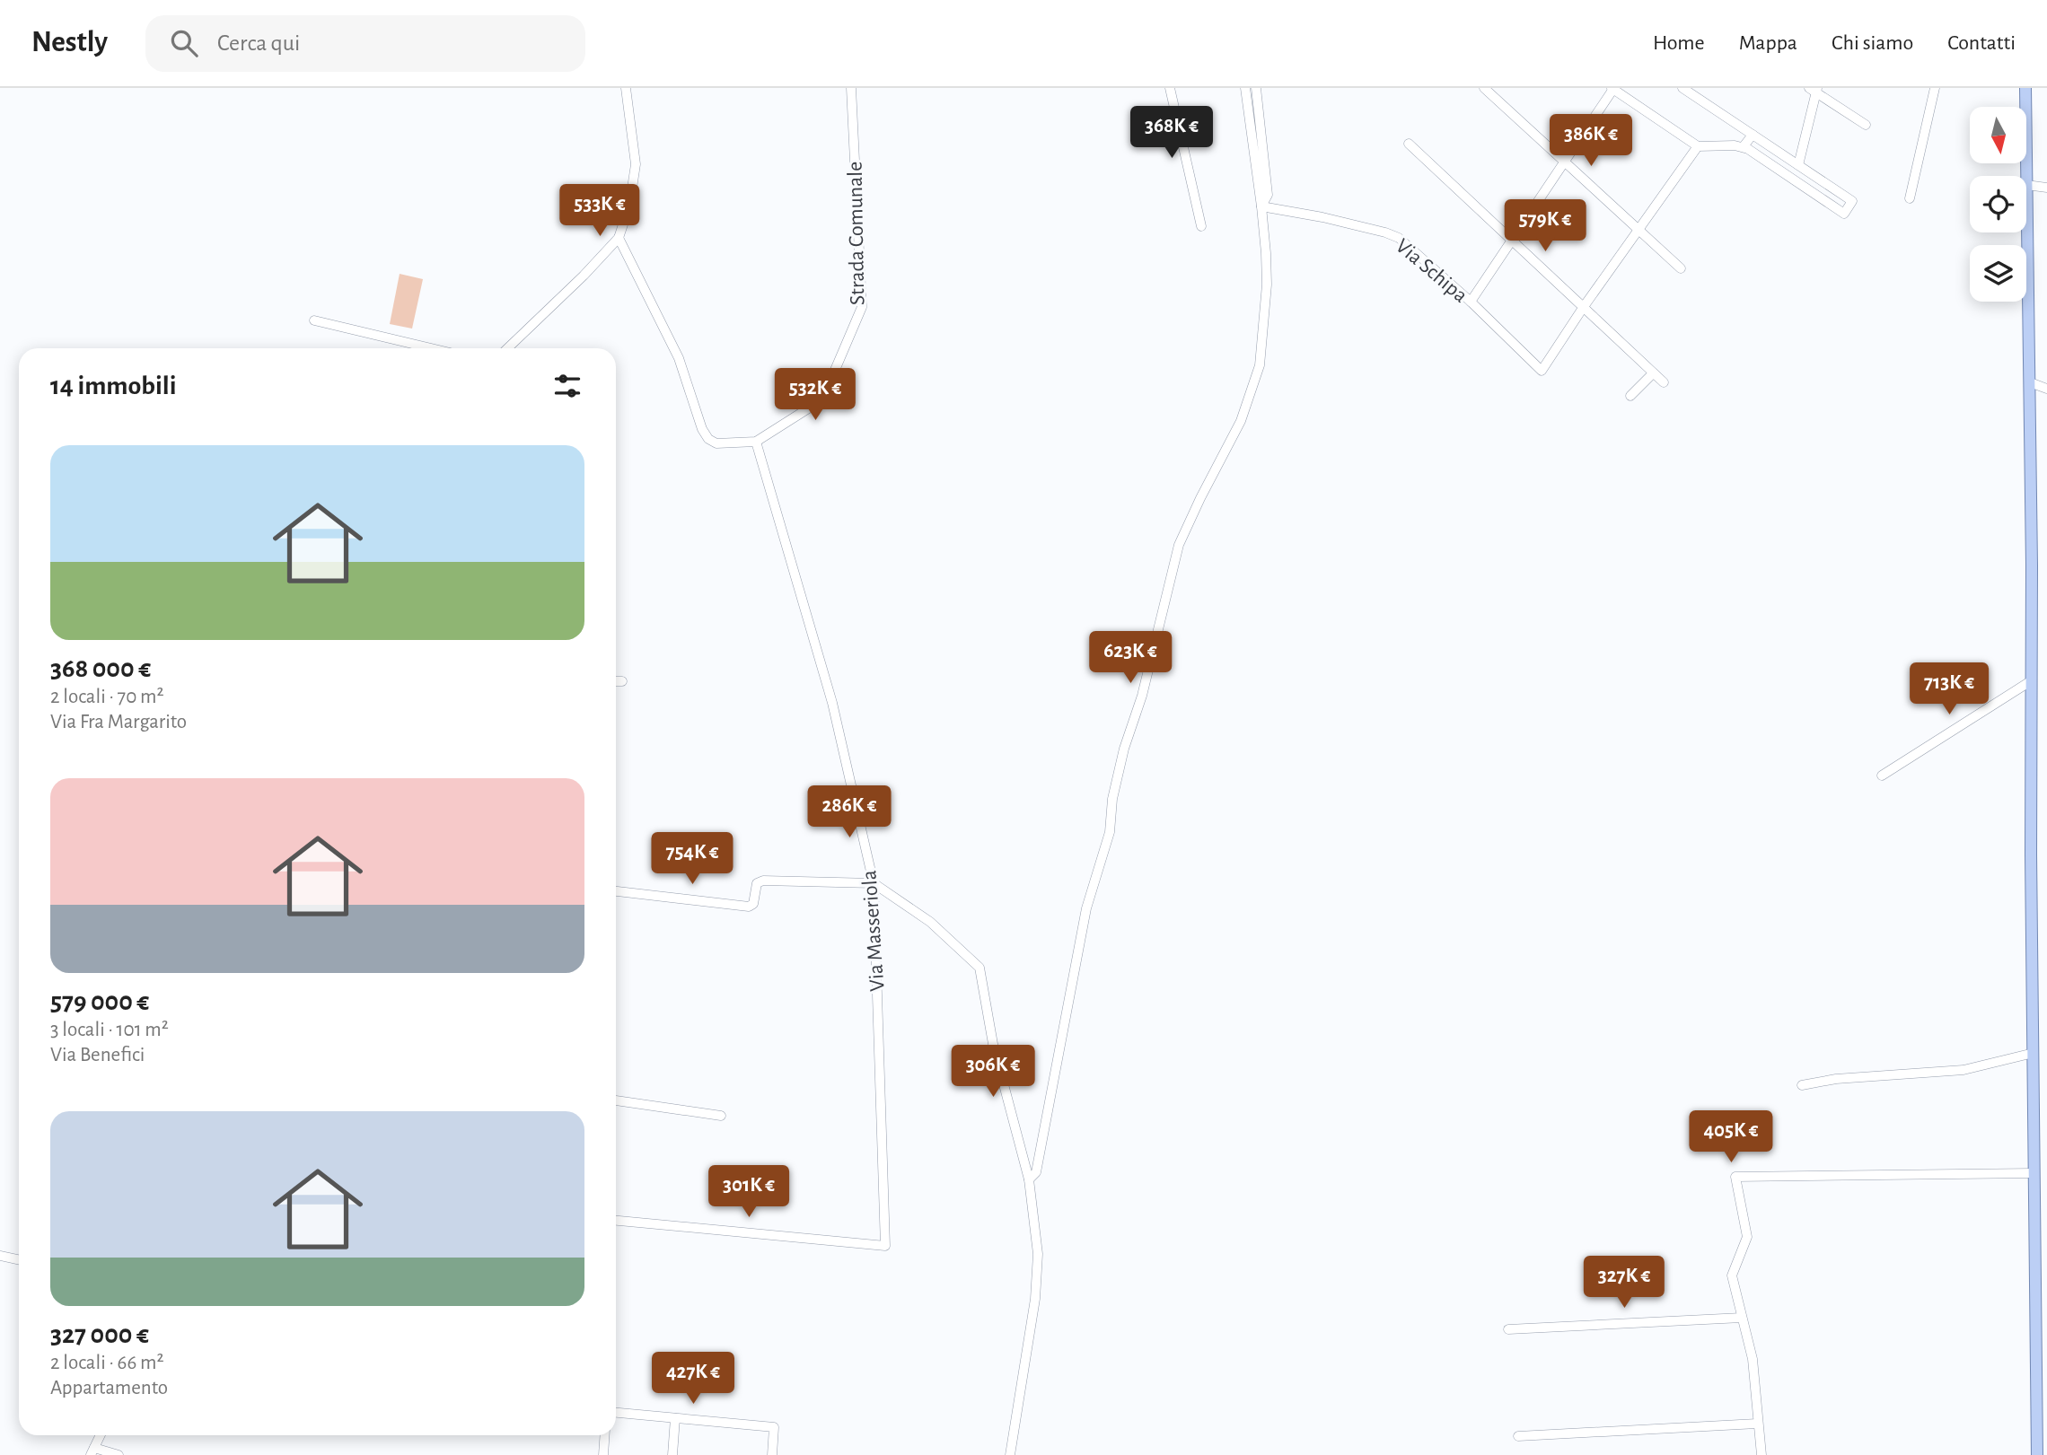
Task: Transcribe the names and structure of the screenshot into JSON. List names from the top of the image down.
{
  "streets": {
    "street": ["Strada Comunale", "Via Schipa", "Via Masseriola"]
  },
  "crossings": [
    ["Strada Comunale", "Via Masseriola"]
  ],
  "north": "bottom",
  "page": {
    "header": "Nestly",
    "search": "Cerca qui",
    "nav": [
      "Home",
      "Mappa",
      "Chi siamo",
      "Contatti"
    ],
    "price": [
      "368K €",
      "386K €",
      "533K €",
      "579K €",
      "532K €",
      "623K €",
      "713K €",
      "286K €",
      "754K €",
      "306K €",
      "405K €",
      "301K €",
      "327K €",
      "427K €"
    ],
    "heading": "14 immobili",
    "list": [
      {
        "name": "368 000 €",
        "note": "2 locali · 70 m² · Via Fra Margarito"
      },
      {
        "name": "579 000 €",
        "note": "3 locali · 101 m² · Via Benefici"
      },
      {
        "name": "327 000 €",
        "note": "2 locali · 66 m² · Appartamento"
      }
    ]
  }
}
